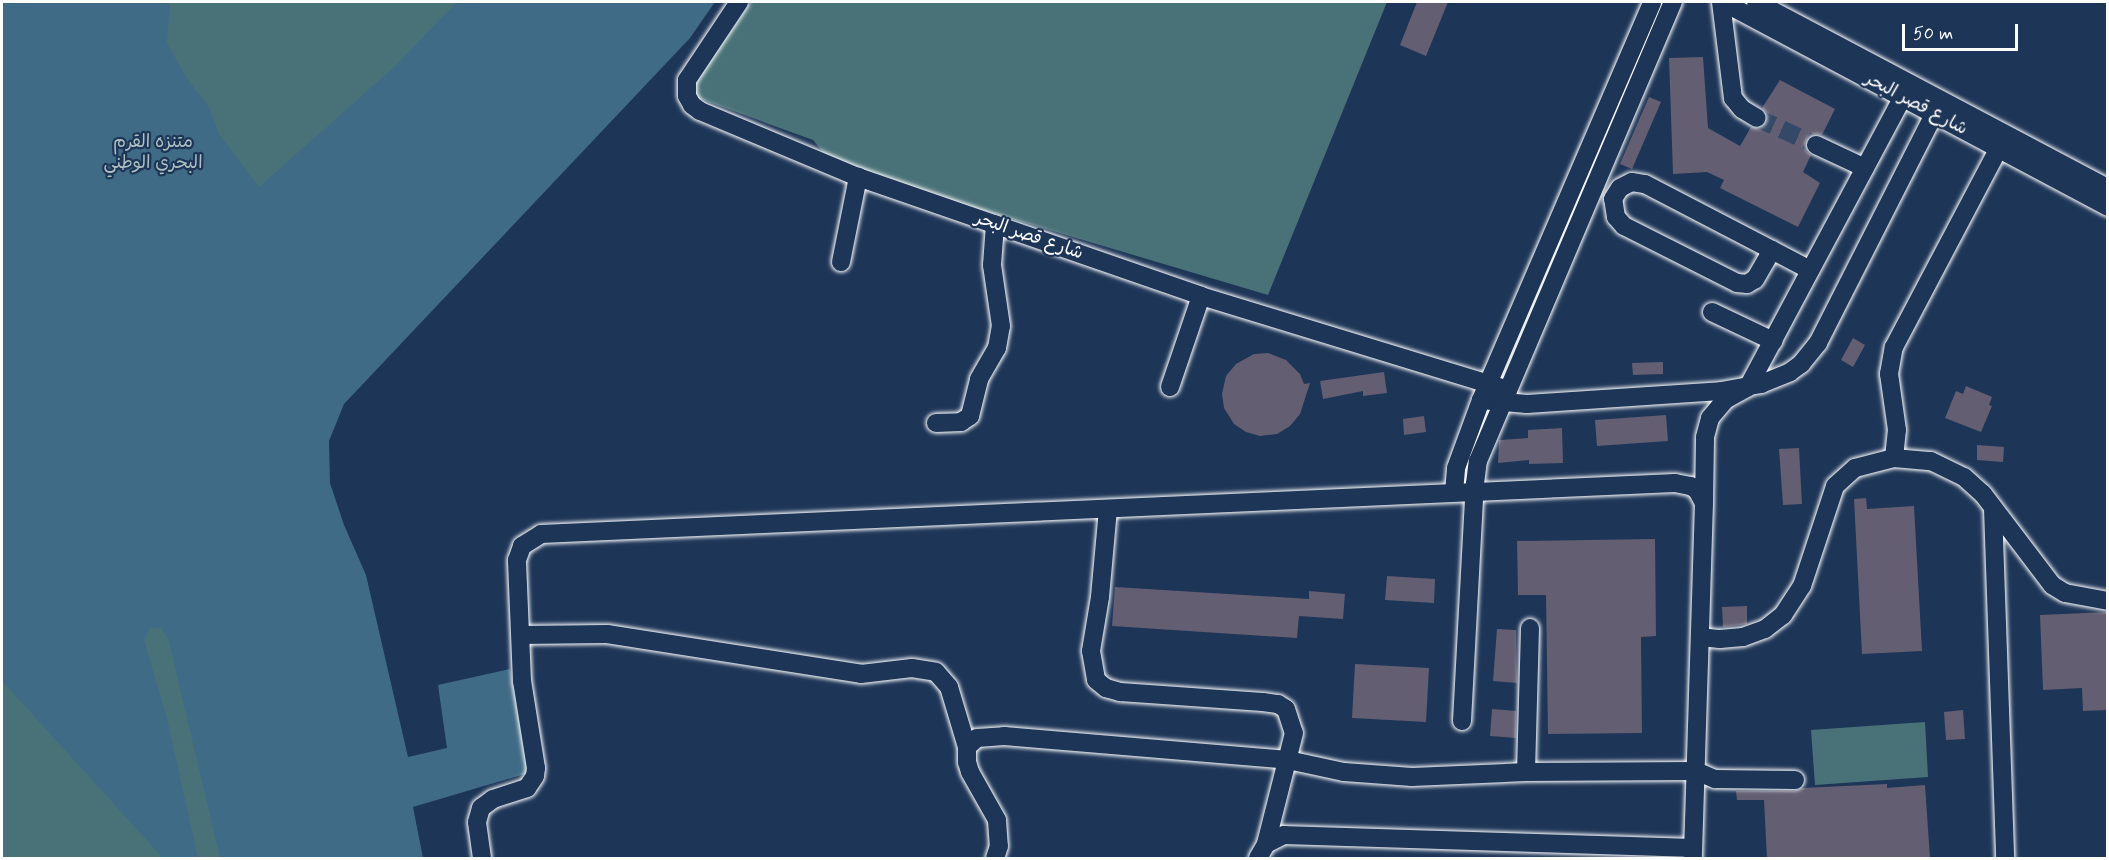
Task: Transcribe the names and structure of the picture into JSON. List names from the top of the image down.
{
  "streets": {
    "street": ["شارع قصر البحر"]
  },
  "parks": ["متنزه القرم البحري الوطني"],
  "scale_bar": "50 m"
}
